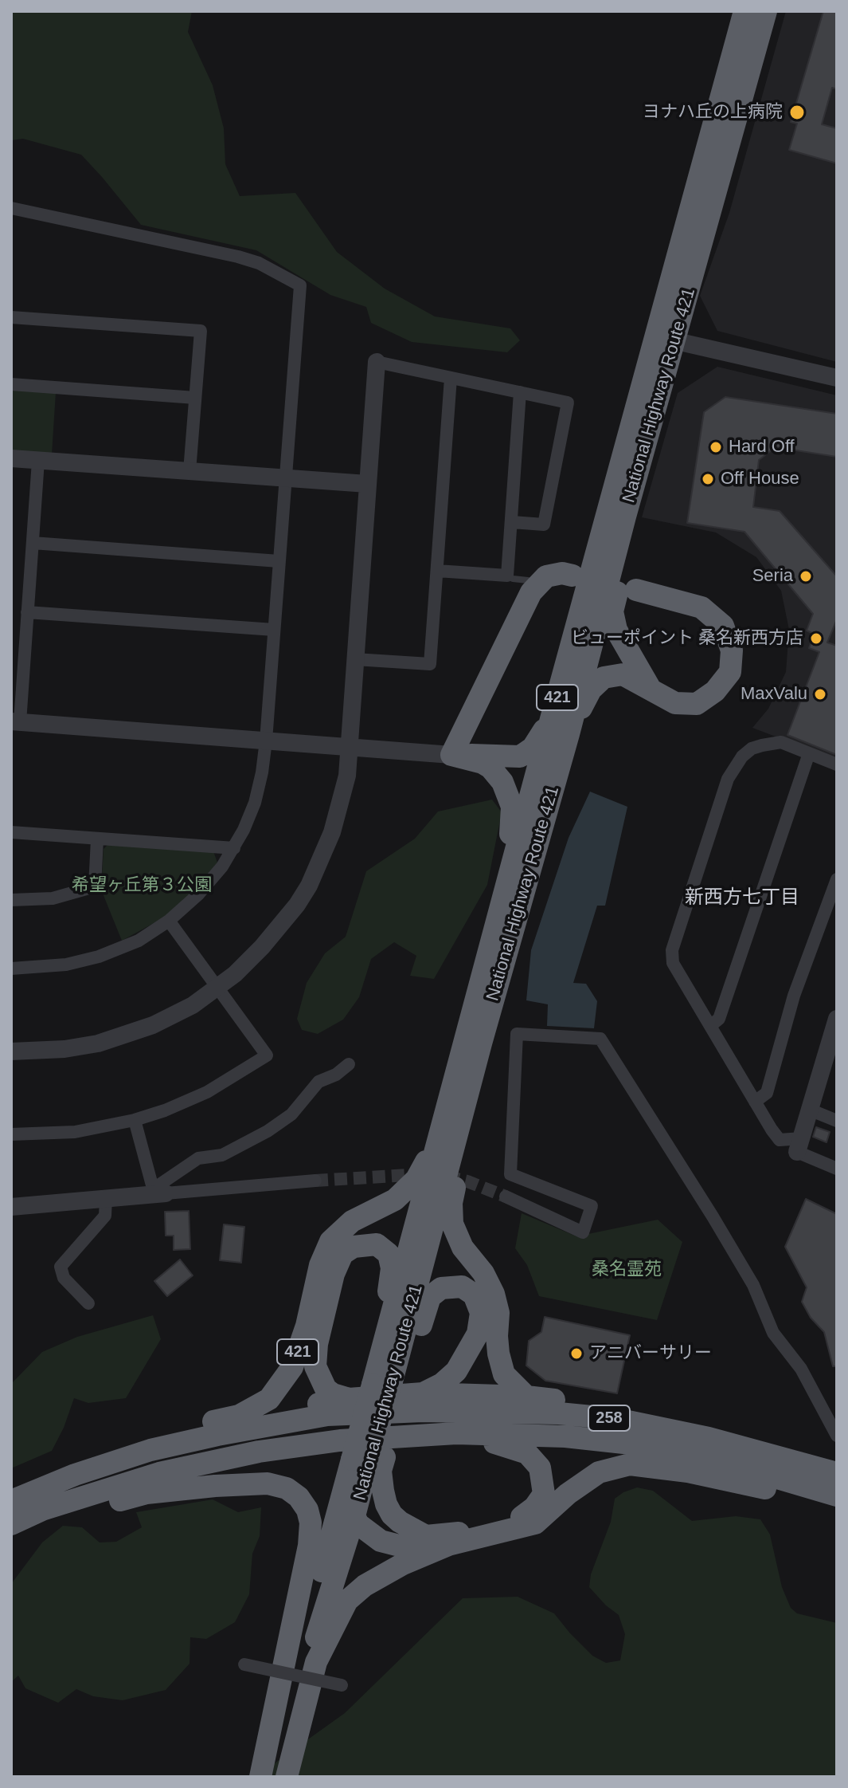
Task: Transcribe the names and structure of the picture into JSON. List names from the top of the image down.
{
  "streets": {
    "highway": ["National Highway Route 421", "421", "258"]
  },
  "crossings": [
    ["National Highway Route 421", "421"],
    ["421", "258"]
  ],
  "districts": ["新西方七丁目"],
  "parks": ["希望ヶ丘第３公園", "桑名霊苑"],
  "places": [
    "ヨナハ丘の上病院",
    "Hard Off",
    "Off House",
    "Seria",
    "ビューポイント 桑名新西方店",
    "MaxValu",
    "アニバーサリー"
  ]
}
